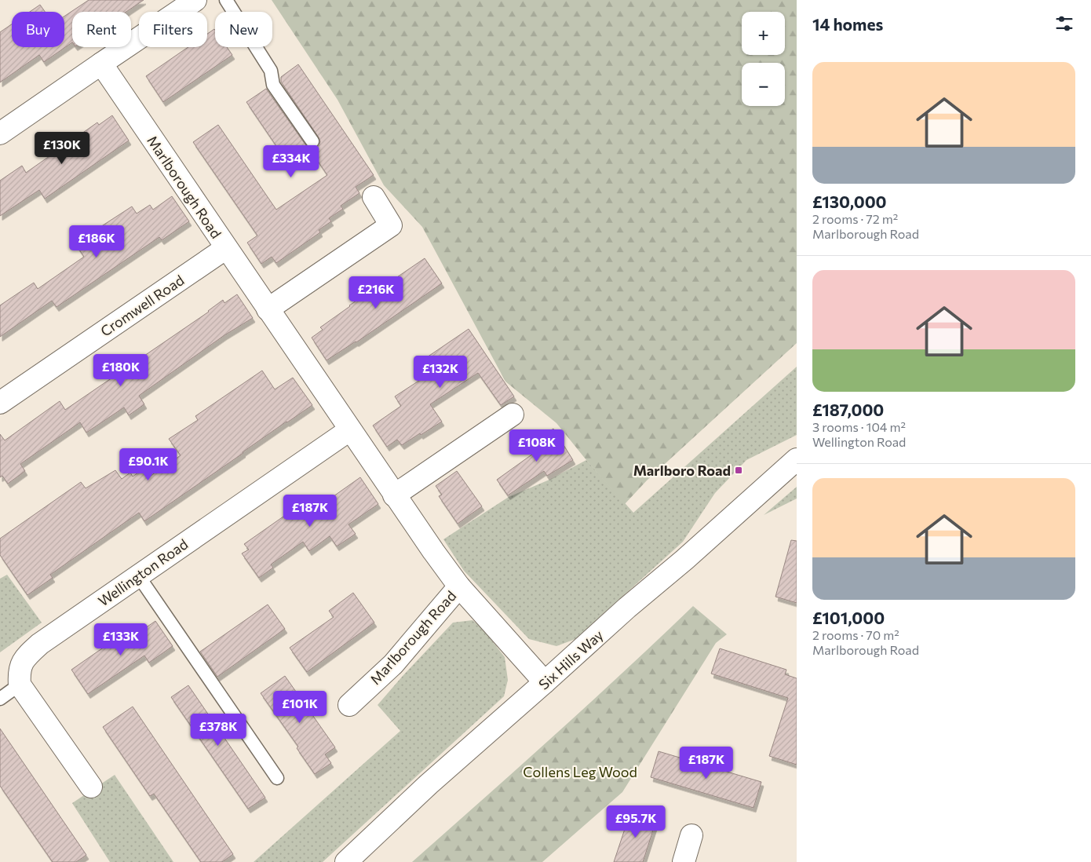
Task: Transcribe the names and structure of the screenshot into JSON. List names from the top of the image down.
{
  "streets": {
    "street": [
      "Marlborough Road",
      "Cromwell Road",
      "Wellington Road",
      "Six Hills Way"
    ]
  },
  "crossings": [
    ["Marlborough Road", "Cromwell Road"],
    ["Marlborough Road", "Wellington Road"],
    ["Marlborough Road", "Six Hills Way"]
  ],
  "parks": ["Collens Leg Wood"],
  "places": {
    "transit": ["Marlboro Road"]
  },
  "page": {
    "heading": "14 homes",
    "map_buttons": ["+", "−"],
    "chip": [
      "Buy",
      "Rent",
      "Filters",
      "New"
    ],
    "list": [
      {
        "name": "£130,000",
        "note": "2 rooms · 72 m² · Marlborough Road"
      },
      {
        "name": "£187,000",
        "note": "3 rooms · 104 m² · Wellington Road"
      },
      {
        "name": "£101,000",
        "note": "2 rooms · 70 m² · Marlborough Road"
      }
    ],
    "price": [
      "£130K",
      "£334K",
      "£186K",
      "£216K",
      "£180K",
      "£132K",
      "£108K",
      "£90.1K",
      "£187K",
      "£133K",
      "£101K",
      "£378K",
      "£187K",
      "£95.7K"
    ]
  }
}
